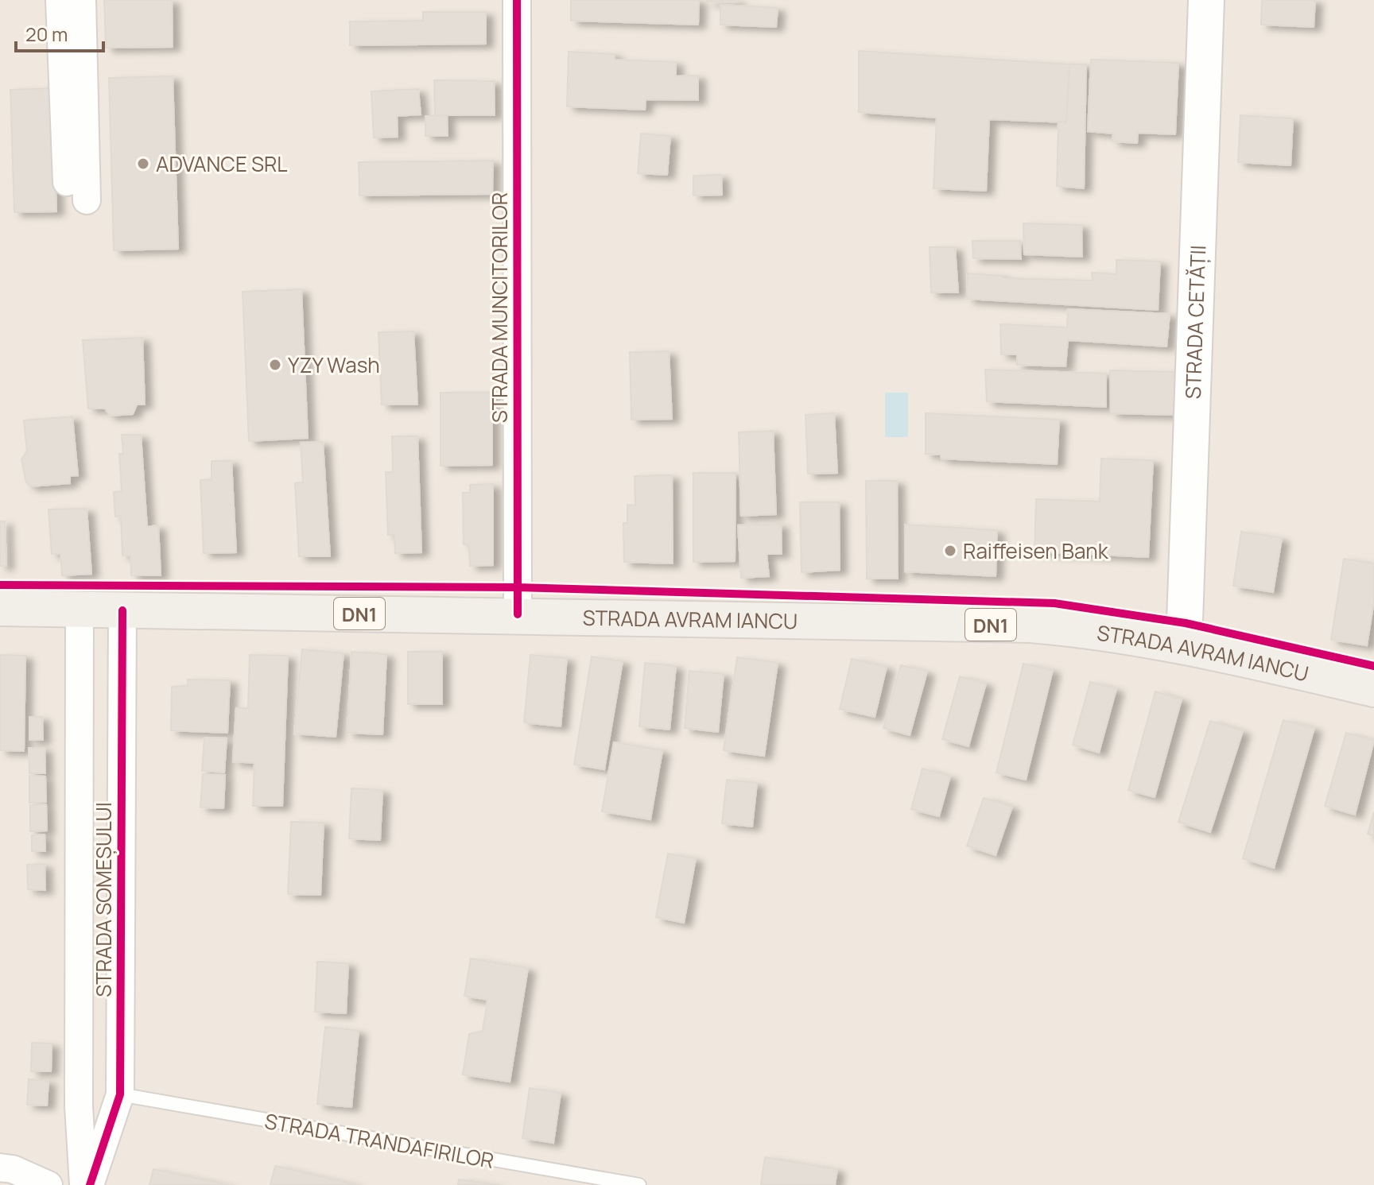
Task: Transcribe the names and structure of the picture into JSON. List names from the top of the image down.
{
  "streets": {
    "main road": ["STRADA CETĂȚII", "DN1", "STRADA AVRAM IANCU"],
    "street": ["STRADA MUNCITORILOR", "STRADA SOMEȘULUI"],
    "lane": ["STRADA TRANDAFIRILOR"]
  },
  "crossings": [
    ["STRADA MUNCITORILOR", "STRADA AVRAM IANCU"],
    ["STRADA CETĂȚII", "STRADA AVRAM IANCU"],
    ["STRADA AVRAM IANCU", "STRADA SOMEȘULUI"],
    ["STRADA SOMEȘULUI", "STRADA TRANDAFIRILOR"]
  ],
  "places": ["ADVANCE SRL", "YZY Wash", "Raiffeisen Bank"],
  "scale_bar": "20 m"
}
